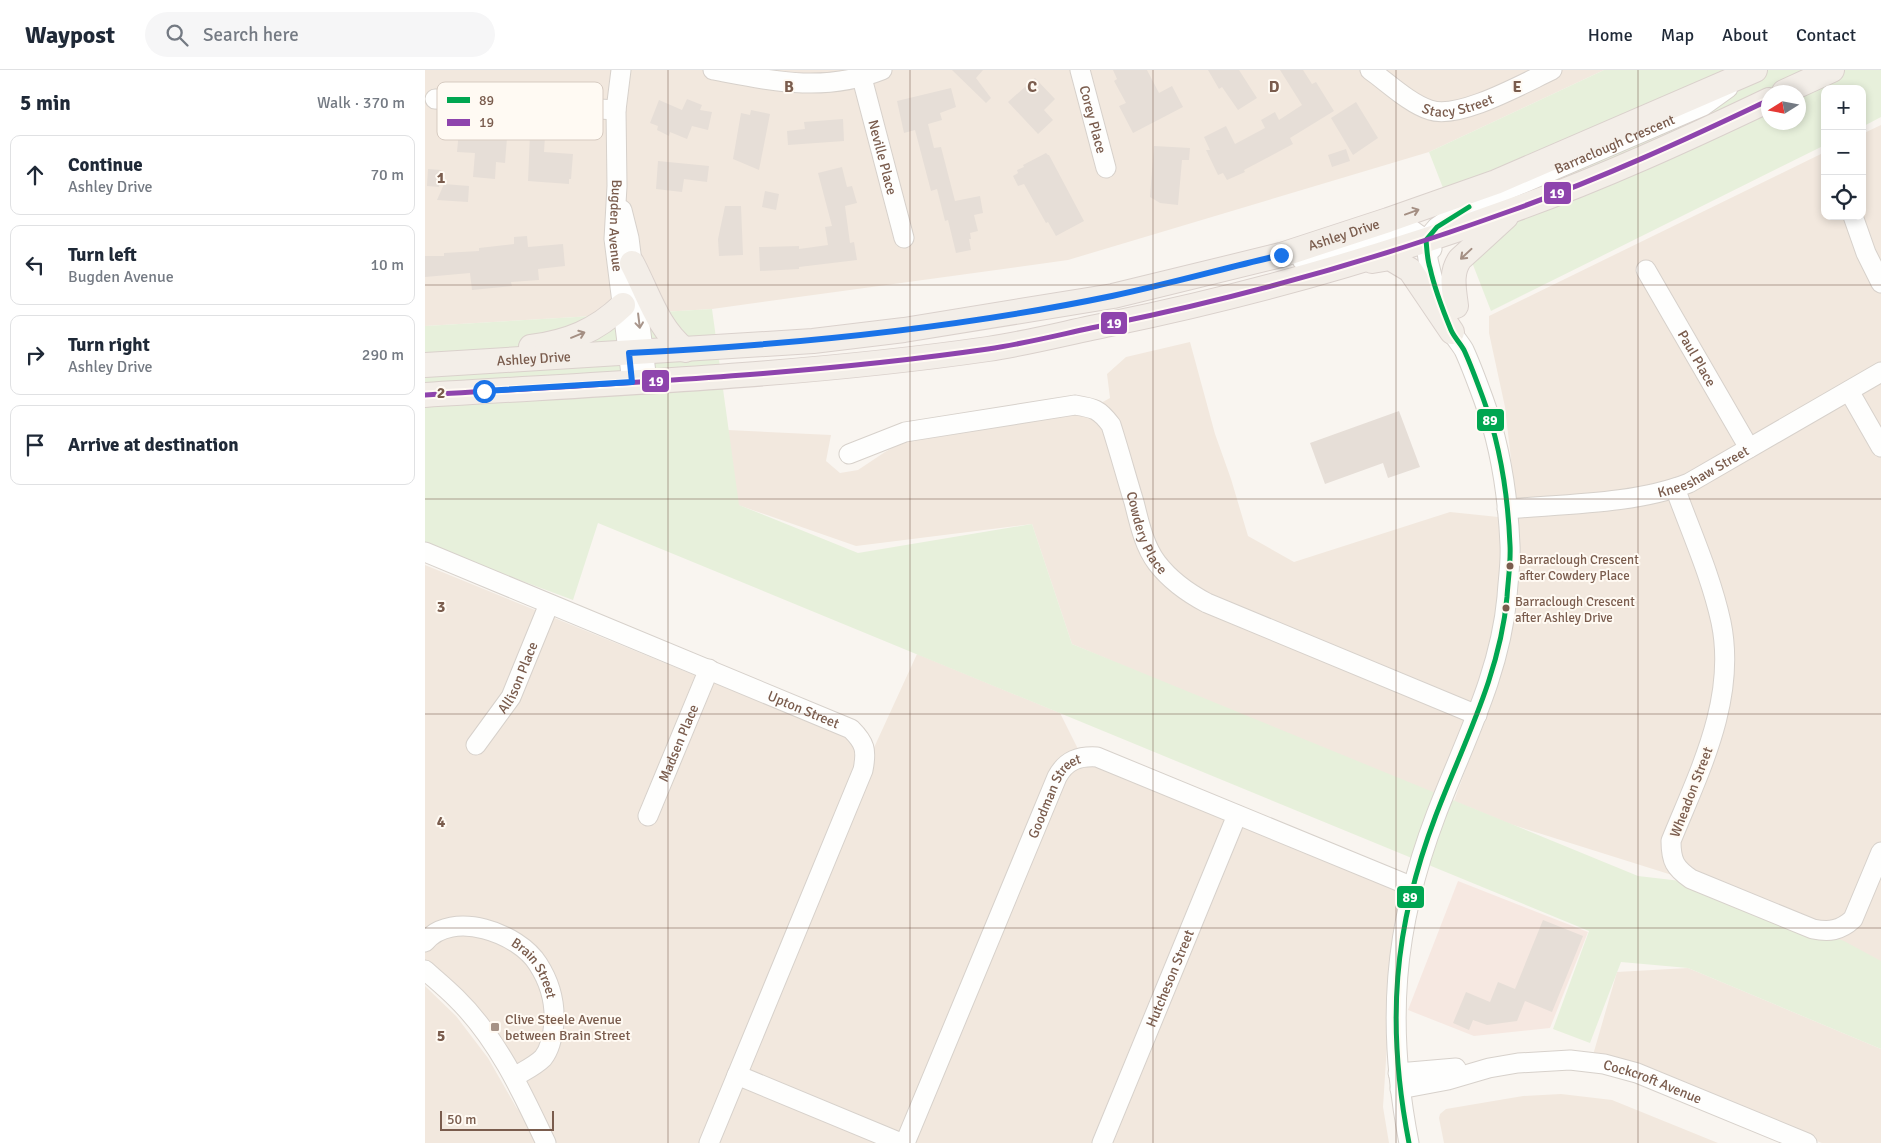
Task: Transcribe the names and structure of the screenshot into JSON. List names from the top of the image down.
{
  "streets": {
    "main road": ["Ashley Drive"],
    "street": [
      "Stacy Street",
      "Corey Place",
      "Barraclough Crescent",
      "Neville Place",
      "Bugden Avenue",
      "Paul Place",
      "Kneeshaw Street",
      "Cowdery Place",
      "Allison Place",
      "Upton Street",
      "Madsen Place",
      "Wheadon Street",
      "Goodman Street",
      "Brain Street",
      "Hutcheson Street",
      "Cockcroft Avenue"
    ]
  },
  "crossings": [
    ["Barraclough Crescent", "Ashley Drive"],
    ["Bugden Avenue", "Ashley Drive"],
    ["Paul Place", "Kneeshaw Street"],
    ["Kneeshaw Street", "Wheadon Street"],
    ["Allison Place", "Upton Street"],
    ["Upton Street", "Madsen Place"],
    ["Goodman Street", "Hutcheson Street"]
  ],
  "places": {
    "other": ["Barraclough Crescent after Cowdery Place", "Barraclough Crescent after Ashley Drive"],
    "transit": ["Clive Steele Avenue between Brain Street"]
  },
  "lines": ["transit line 19", "transit line 89"],
  "legend": ["89", "19"],
  "scale_bar": "50 m",
  "north": "left",
  "page": {
    "header": "Waypost",
    "search": "Search here",
    "nav": [
      "Home",
      "Map",
      "About",
      "Contact"
    ],
    "heading": ["5 min", "Walk · 370 m"],
    "map_buttons": ["+", "−"],
    "list": [
      ["Continue", "Ashley Drive", "70 m"],
      ["Turn left", "Bugden Avenue", "10 m"],
      ["Turn right", "Ashley Drive", "290 m"],
      "Arrive at destination"
    ],
    "scale": "50 m"
  },
  "grid": {
    "columns": [
      "B",
      "C",
      "D",
      "E"
    ],
    "rows": [
      "1",
      "2",
      "3",
      "4",
      "5"
    ]
  }
}
